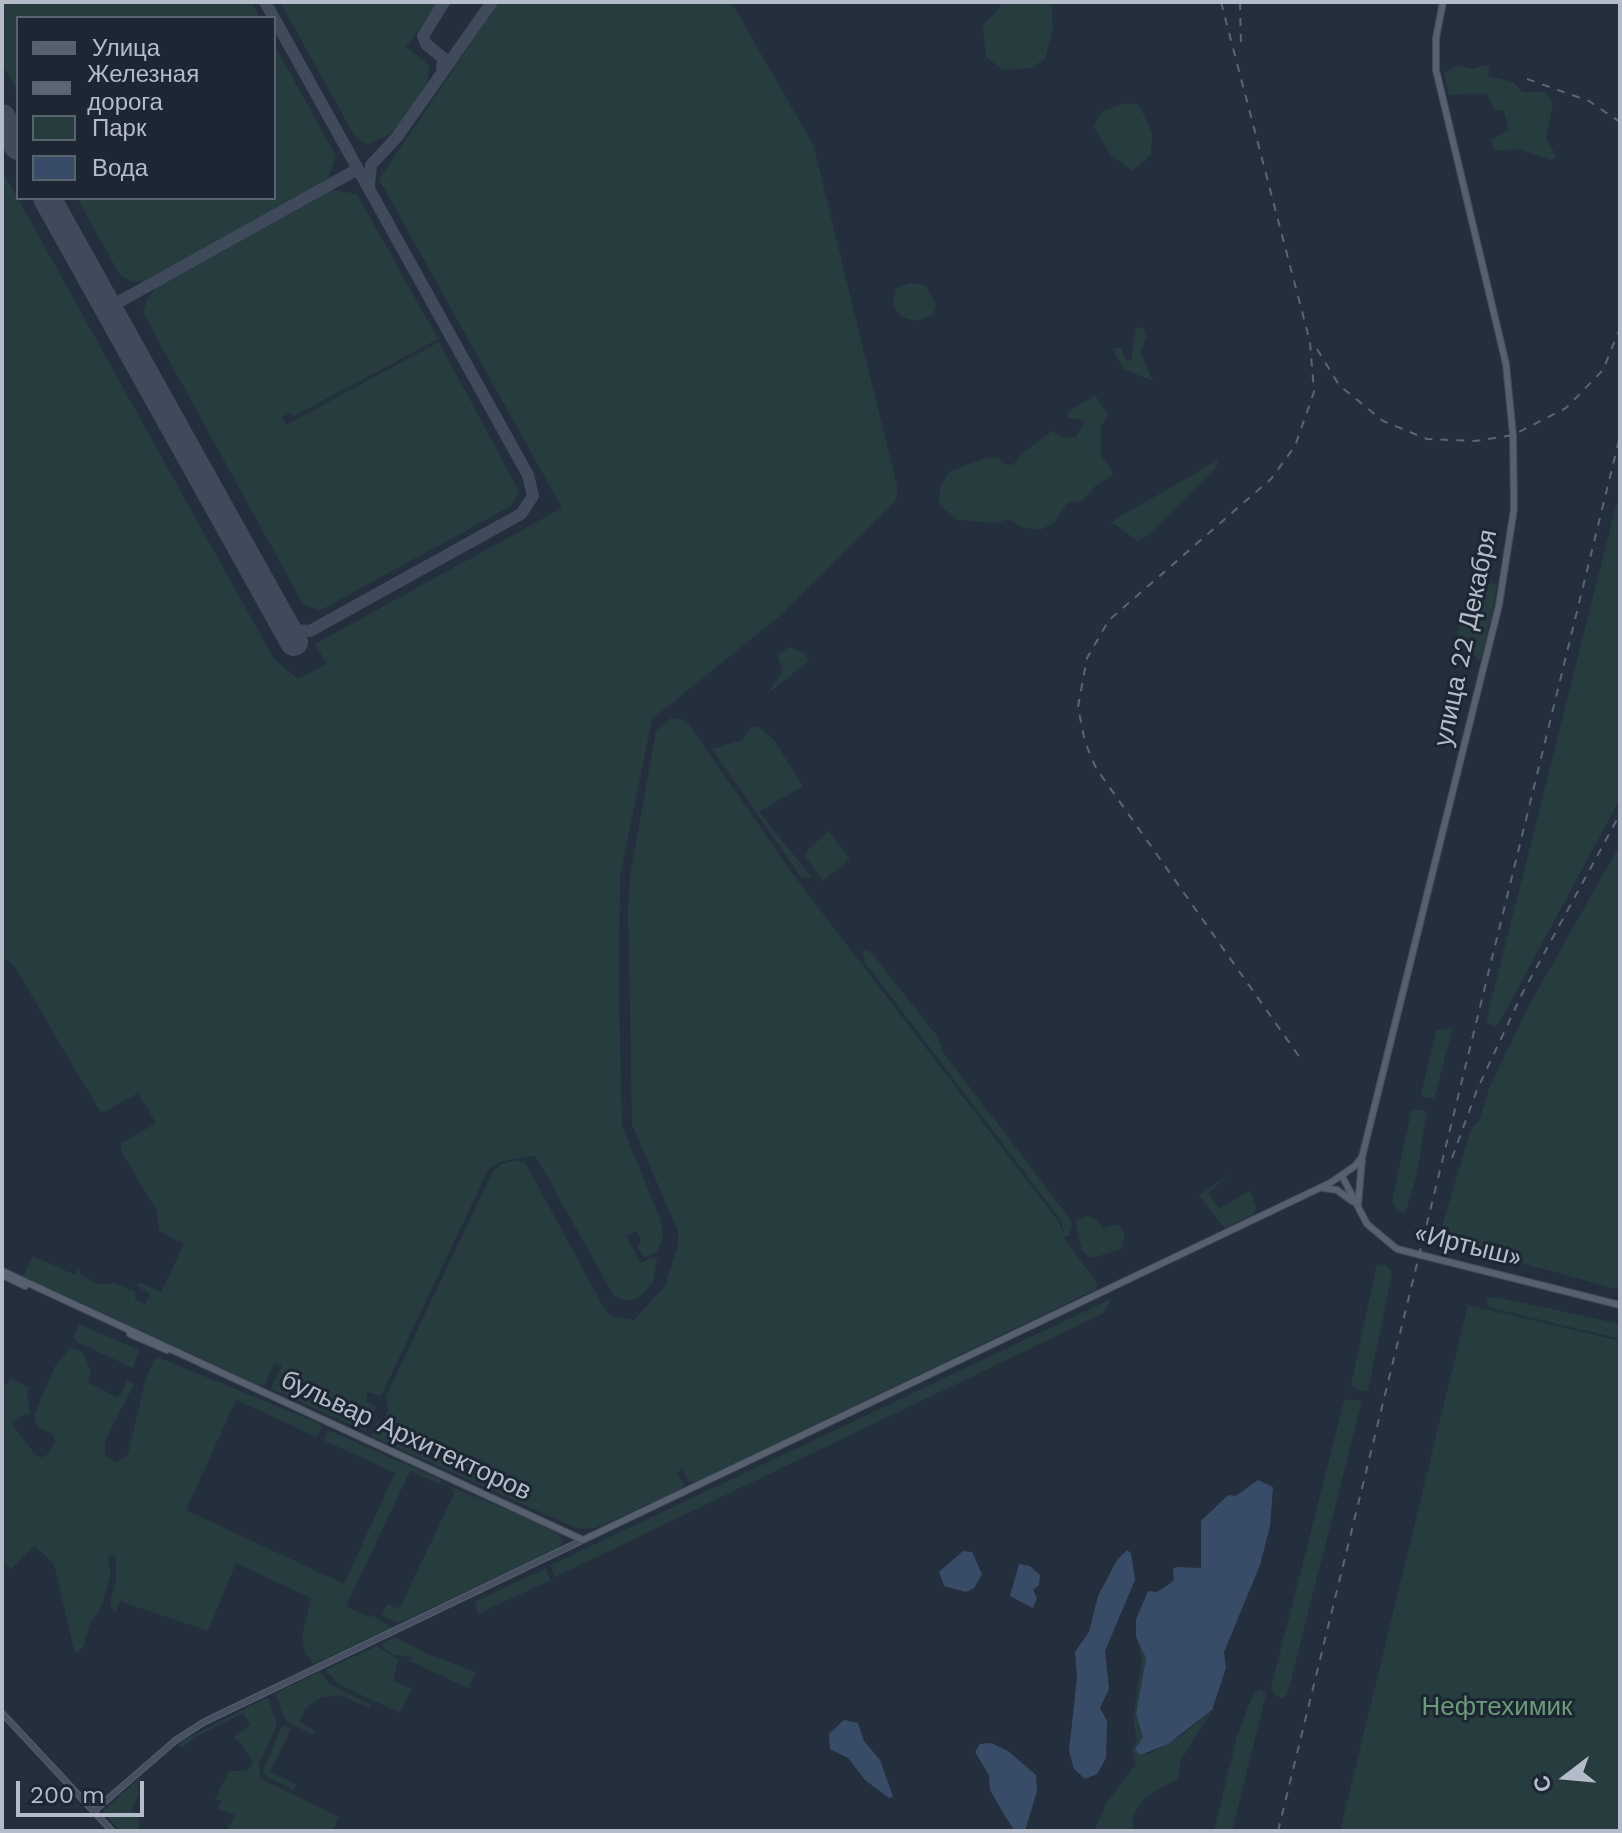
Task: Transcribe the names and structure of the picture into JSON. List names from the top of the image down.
{
  "streets": {
    "main road": ["улица 22 Декабря", "«Иртыш»", "бульвар Архитекторов"]
  },
  "crossings": [
    ["улица 22 Декабря", "«Иртыш»"]
  ],
  "parks": ["Нефтехимик"],
  "legend": [
    "Улица",
    "Железная дорога",
    "Парк",
    "Вода"
  ],
  "scale_bar": "200 m",
  "north": "left"
}
